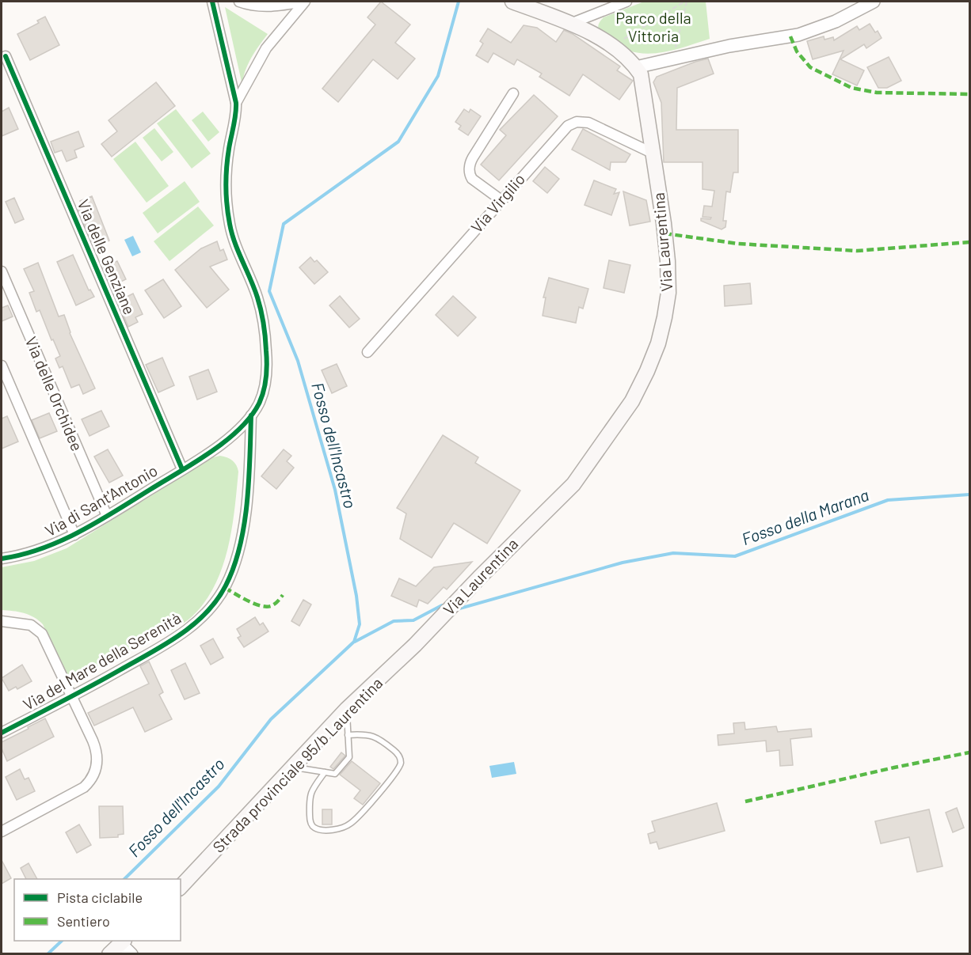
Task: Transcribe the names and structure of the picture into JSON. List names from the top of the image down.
{
  "streets": {
    "main road": ["Via Laurentina", "Strada provinciale 95/b Laurentina"],
    "street": [
      "Via Virgilio",
      "Via delle Genziane",
      "Via delle Orchidee",
      "Via di Sant'Antonio",
      "Via del Mare della Serenità"
    ]
  },
  "crossings": [
    ["Via Virgilio", "Via Laurentina"],
    ["Via Laurentina", "Strada provinciale 95/b Laurentina"],
    ["Via delle Genziane", "Via di Sant'Antonio"],
    ["Via delle Orchidee", "Via di Sant'Antonio"],
    ["Via di Sant'Antonio", "Via del Mare della Serenità"]
  ],
  "water": ["Fosso dell'Incastro", "Fosso della Marana"],
  "parks": ["Parco della Vittoria"],
  "legend": ["Pista ciclabile", "Sentiero"]
}
